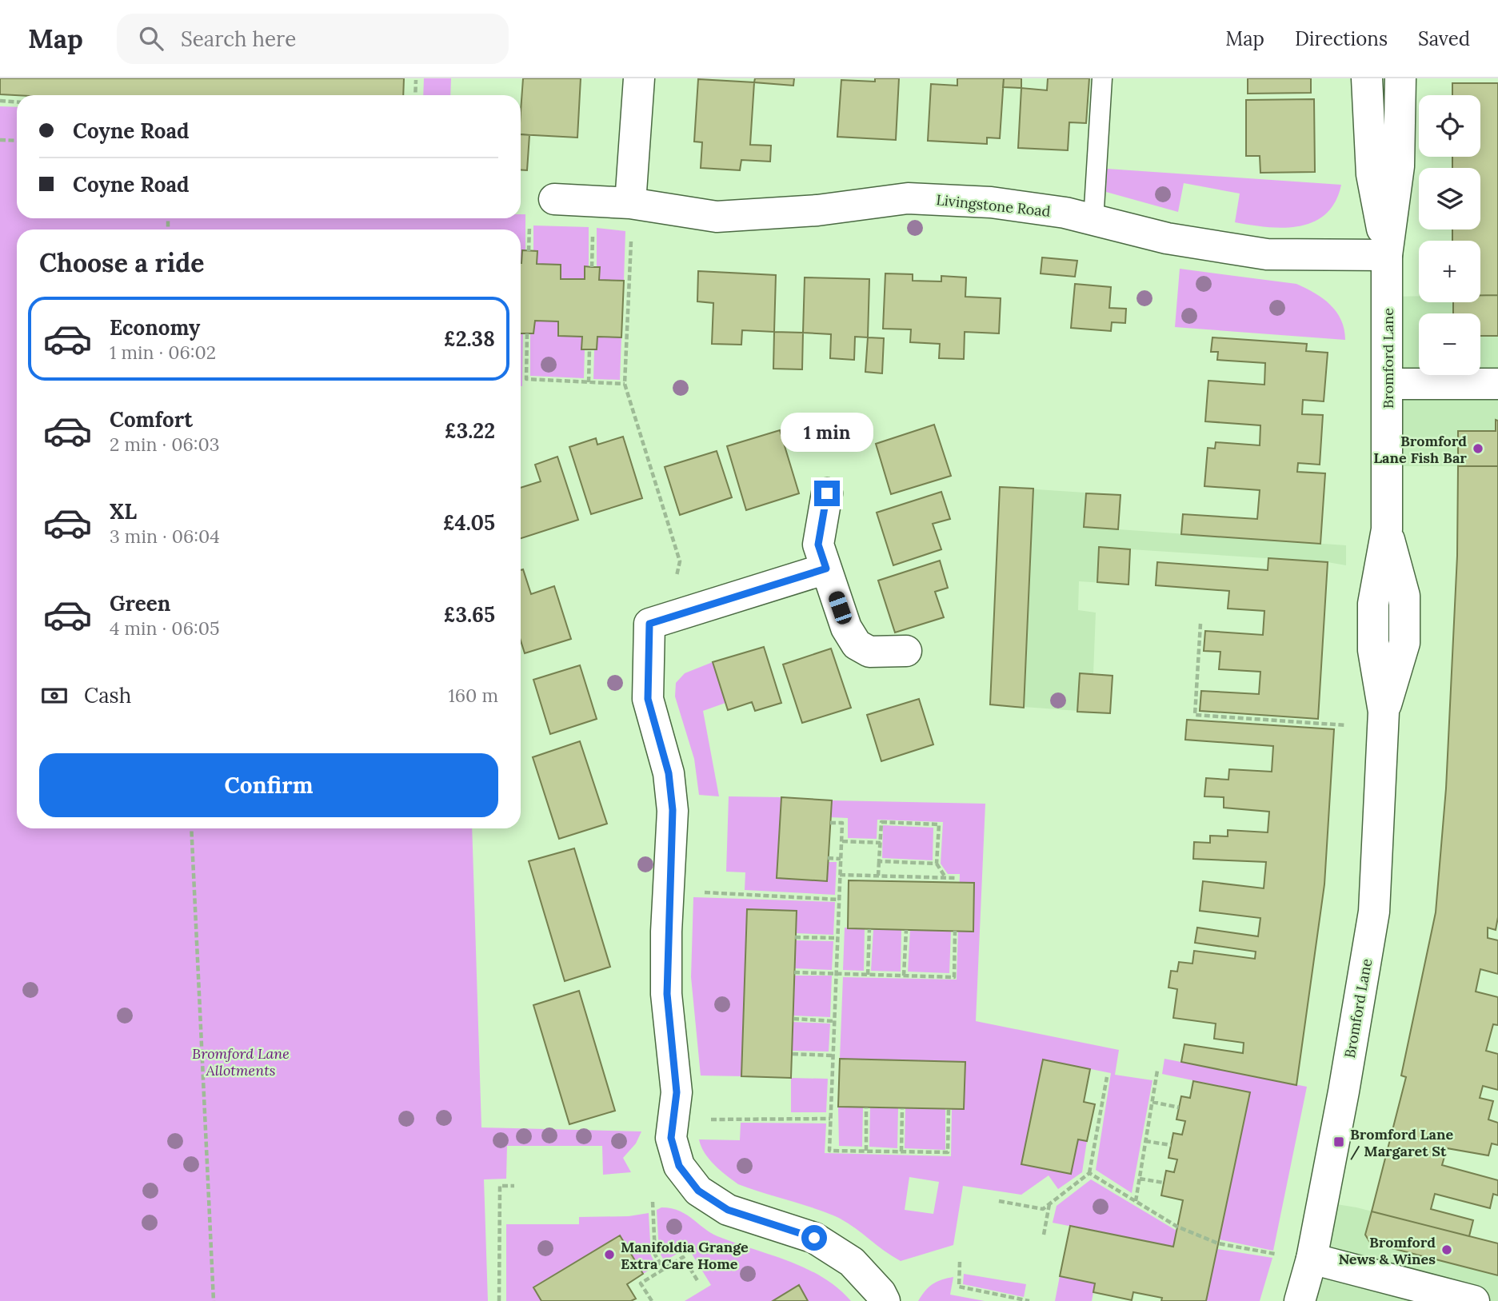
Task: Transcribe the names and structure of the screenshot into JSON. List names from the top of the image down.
{
  "streets": {
    "street": ["Livingstone Road", "Bromford Lane"]
  },
  "crossings": [
    ["Livingstone Road", "Bromford Lane"]
  ],
  "parks": ["Bromford Lane Allotments"],
  "places": {
    "other": ["Bromford Lane Fish Bar", "Bromford News & Wines", "Manifoldia Grange Extra Care Home"],
    "transit": ["Bromford Lane / Margaret St"]
  },
  "page": {
    "header": "Map",
    "search": "Search here",
    "nav": ["Map", "Directions", "Saved"],
    "map_buttons": ["+", "−"],
    "banner": ["Coyne Road", "Coyne Road"],
    "heading": "Choose a ride",
    "list": [
      {
        "name": "Economy",
        "note": "1 min · 06:02",
        "value": "£2.38"
      },
      {
        "name": "Comfort",
        "note": "2 min · 06:03",
        "value": "£3.22"
      },
      {
        "name": "XL",
        "note": "3 min · 06:04",
        "value": "£4.05"
      },
      {
        "name": "Green",
        "note": "4 min · 06:05",
        "value": "£3.65"
      }
    ],
    "bubble": "1 min",
    "pay": ["Cash", "160 m"],
    "buttons": "Confirm"
  }
}
